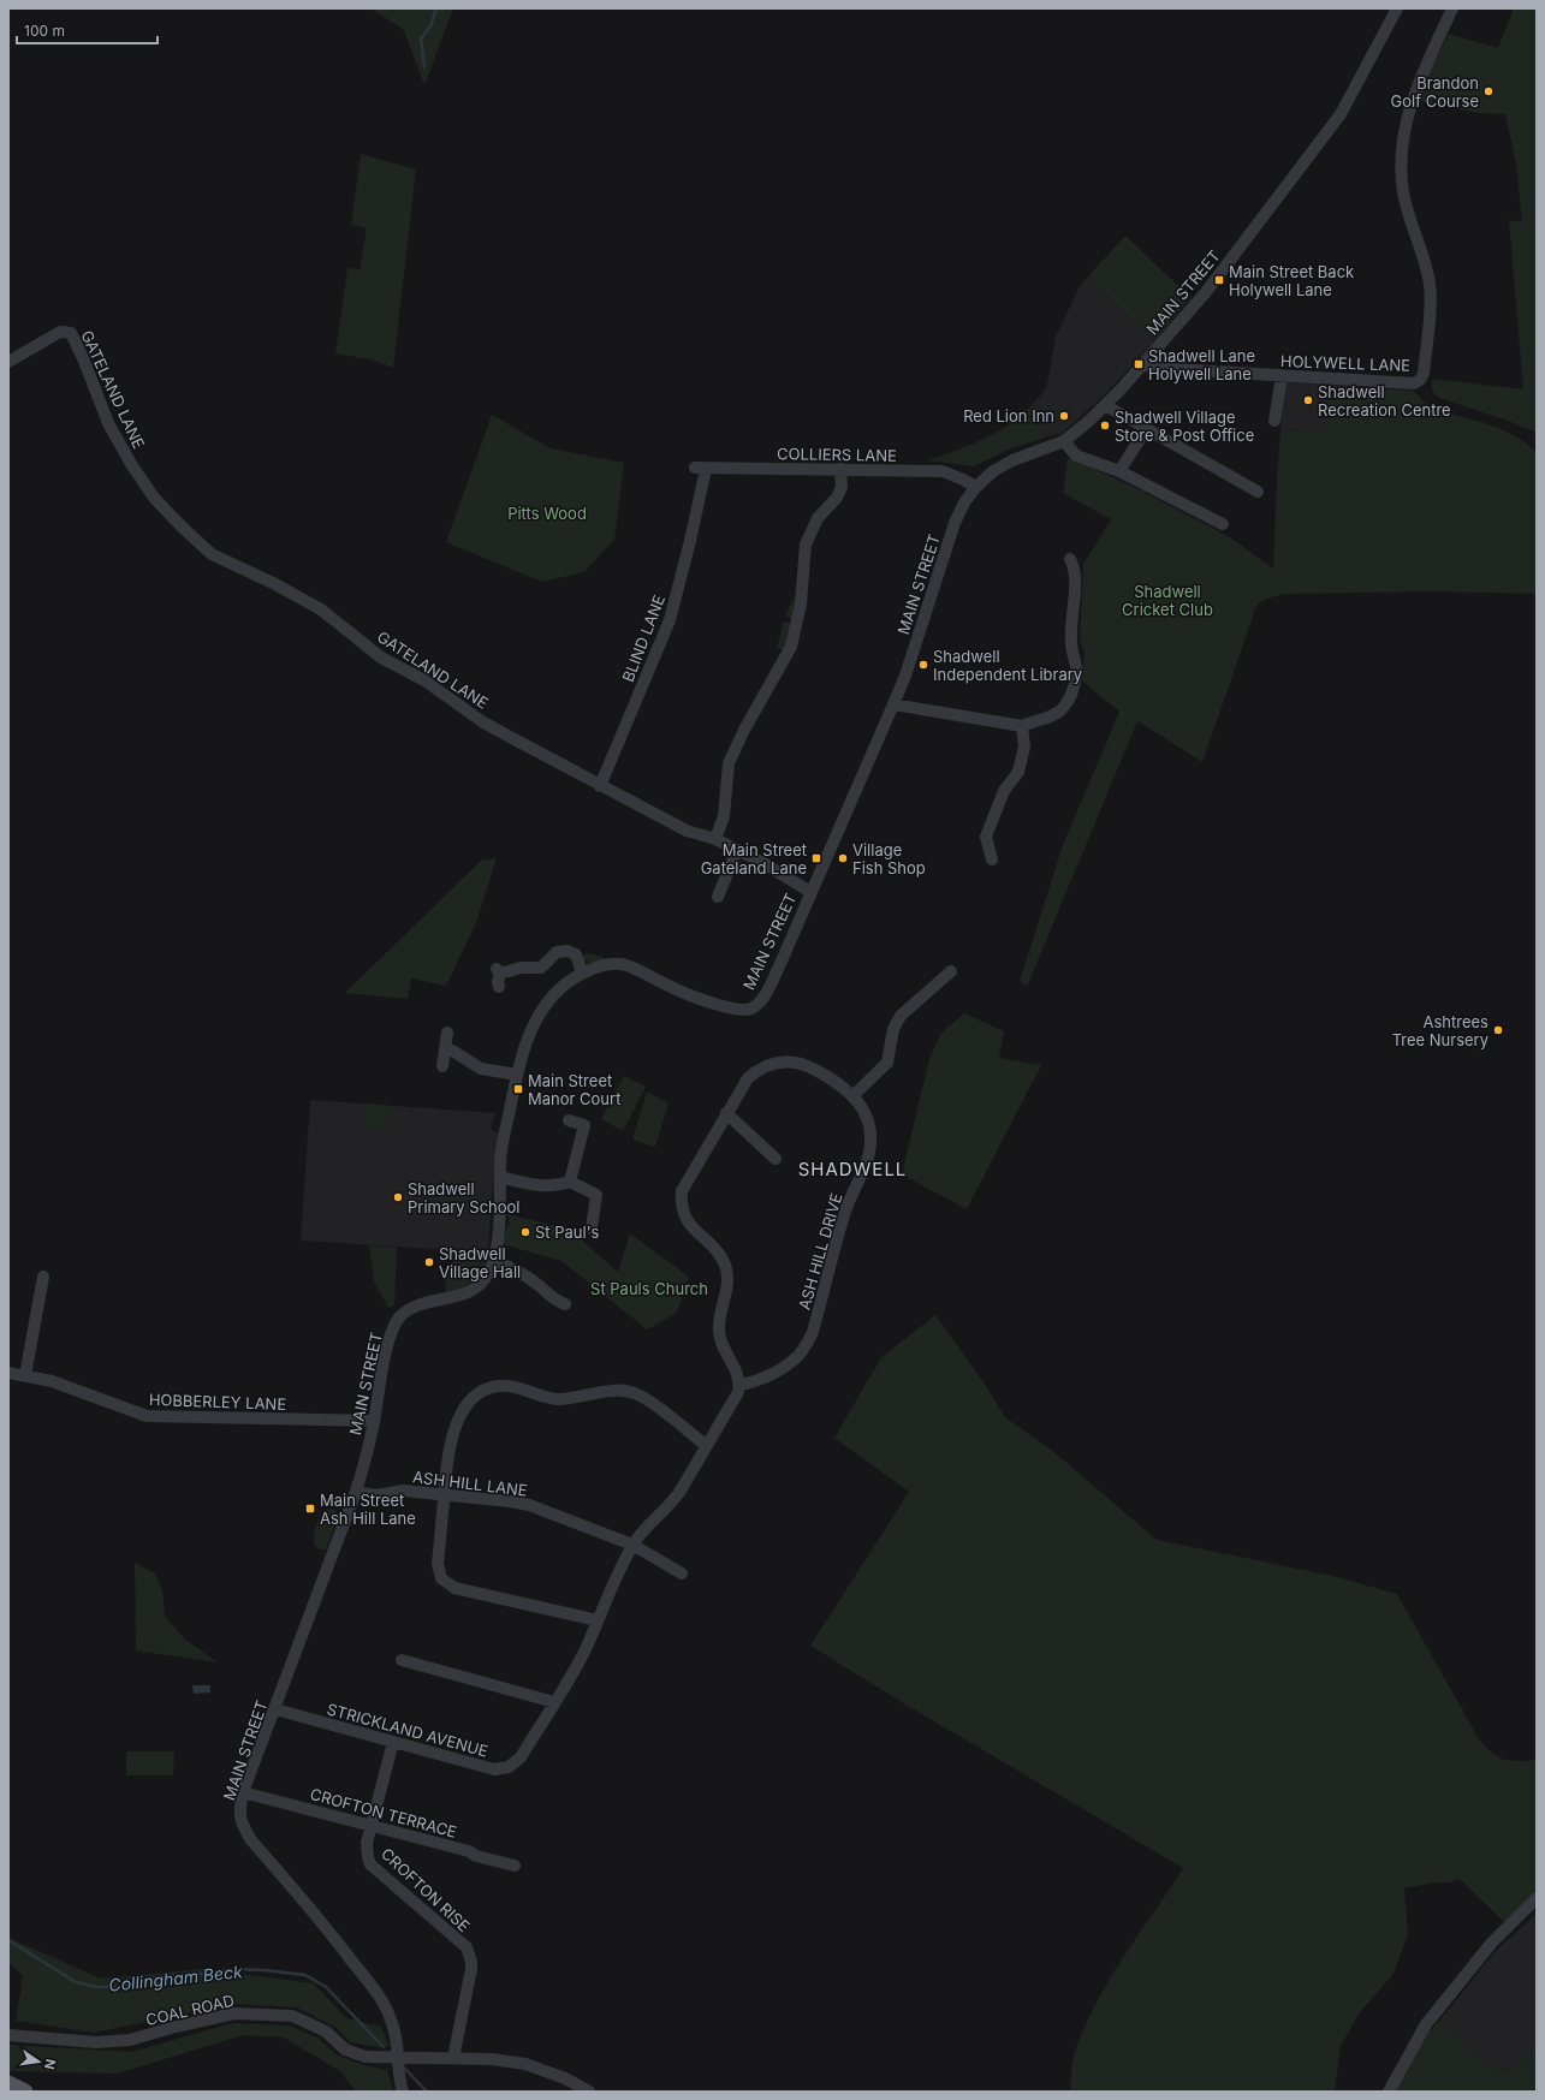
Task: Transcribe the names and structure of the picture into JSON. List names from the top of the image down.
{
  "streets": {
    "street": [
      "MAIN STREET",
      "HOLYWELL LANE",
      "GATELAND LANE",
      "COLLIERS LANE",
      "BLIND LANE",
      "ASH HILL DRIVE",
      "HOBBERLEY LANE",
      "ASH HILL LANE",
      "STRICKLAND AVENUE",
      "CROFTON TERRACE",
      "CROFTON RISE",
      "COAL ROAD"
    ]
  },
  "crossings": [
    ["MAIN STREET", "HOLYWELL LANE"],
    ["MAIN STREET", "GATELAND LANE"],
    ["MAIN STREET", "COLLIERS LANE"],
    ["MAIN STREET", "HOBBERLEY LANE"],
    ["MAIN STREET", "ASH HILL LANE"],
    ["MAIN STREET", "STRICKLAND AVENUE"],
    ["MAIN STREET", "CROFTON TERRACE"],
    ["MAIN STREET", "COAL ROAD"],
    ["GATELAND LANE", "BLIND LANE"],
    ["COLLIERS LANE", "BLIND LANE"],
    ["ASH HILL LANE", "STRICKLAND AVENUE"],
    ["STRICKLAND AVENUE", "CROFTON RISE"],
    ["CROFTON TERRACE", "CROFTON RISE"],
    ["CROFTON RISE", "COAL ROAD"]
  ],
  "districts": ["SHADWELL"],
  "water": ["Collingham Beck"],
  "parks": ["Pitts Wood", "Shadwell Cricket Club", "St Pauls Church"],
  "places": {
    "other": [
      "Brandon Golf Course",
      "Shadwell Recreation Centre",
      "Red Lion Inn",
      "Shadwell Village Store & Post Office",
      "Shadwell Independent Library",
      "Village Fish Shop",
      "Ashtrees Tree Nursery",
      "Shadwell Primary School",
      "St Paul's",
      "Shadwell Village Hall"
    ],
    "transit": [
      "Main Street Back Holywell Lane",
      "Shadwell Lane Holywell Lane",
      "Main Street Gateland Lane",
      "Main Street Manor Court",
      "Main Street Ash Hill Lane"
    ]
  },
  "scale_bar": "100 m",
  "north": "right"
}
